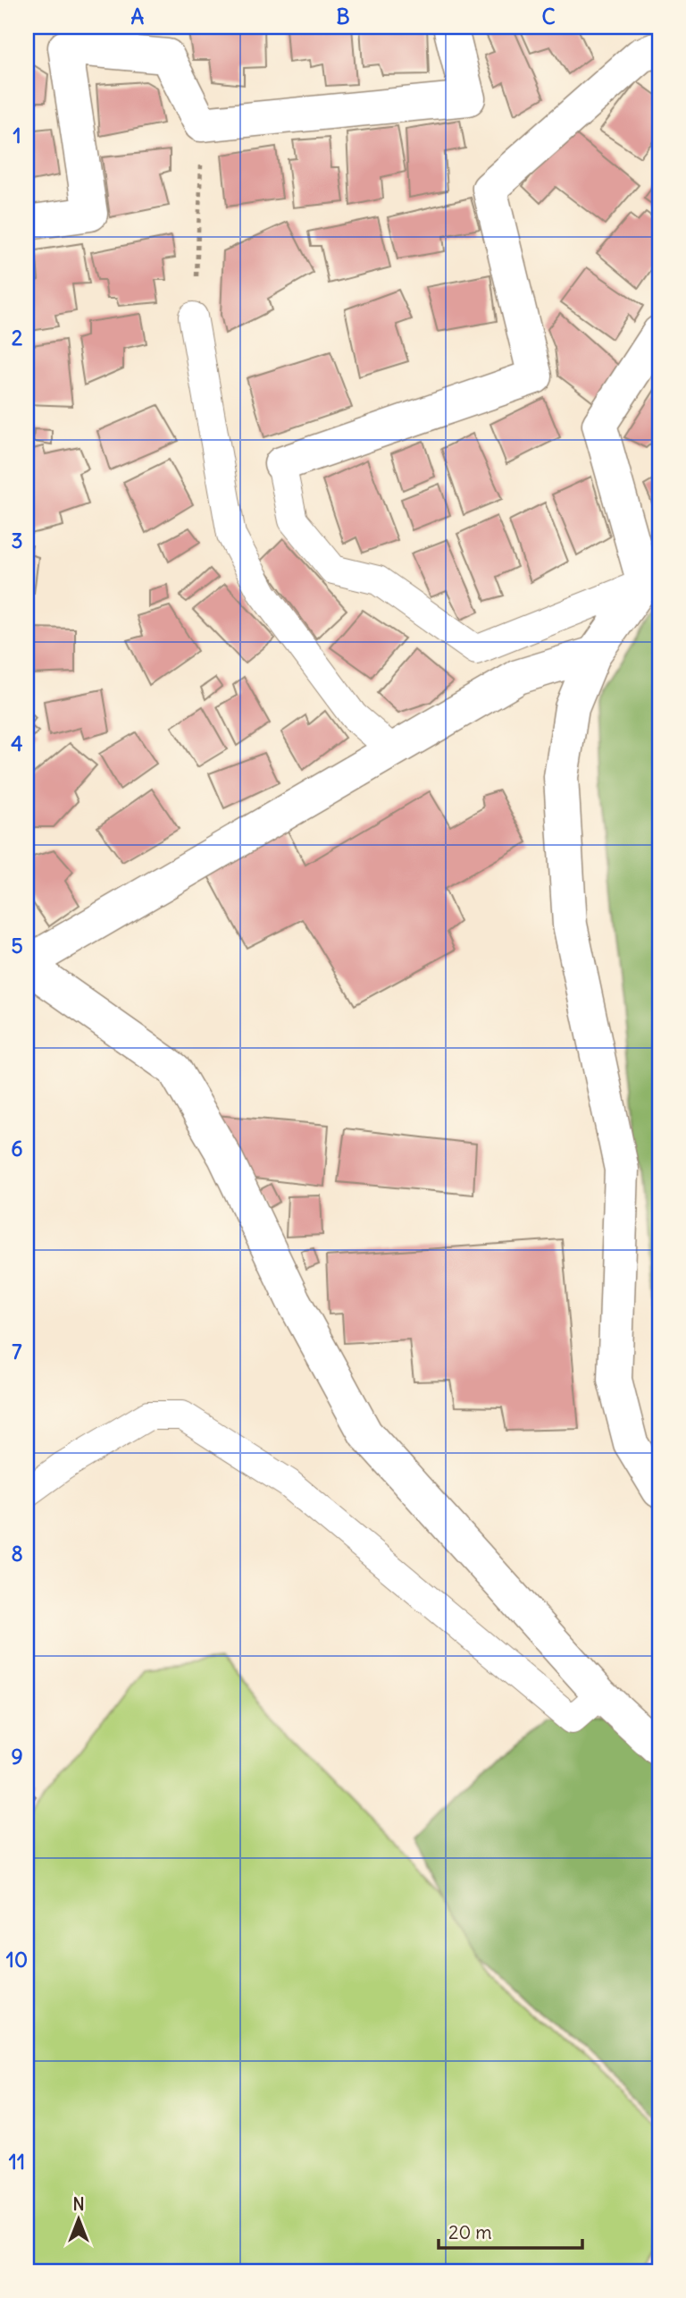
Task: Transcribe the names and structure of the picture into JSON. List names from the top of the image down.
{
  "scale_bar": "20 m",
  "north": "top",
  "grid": {
    "columns": ["A", "B", "C"],
    "rows": [
      "1",
      "2",
      "3",
      "4",
      "5",
      "6",
      "7",
      "8",
      "9",
      "10",
      "11"
    ]
  }
}
